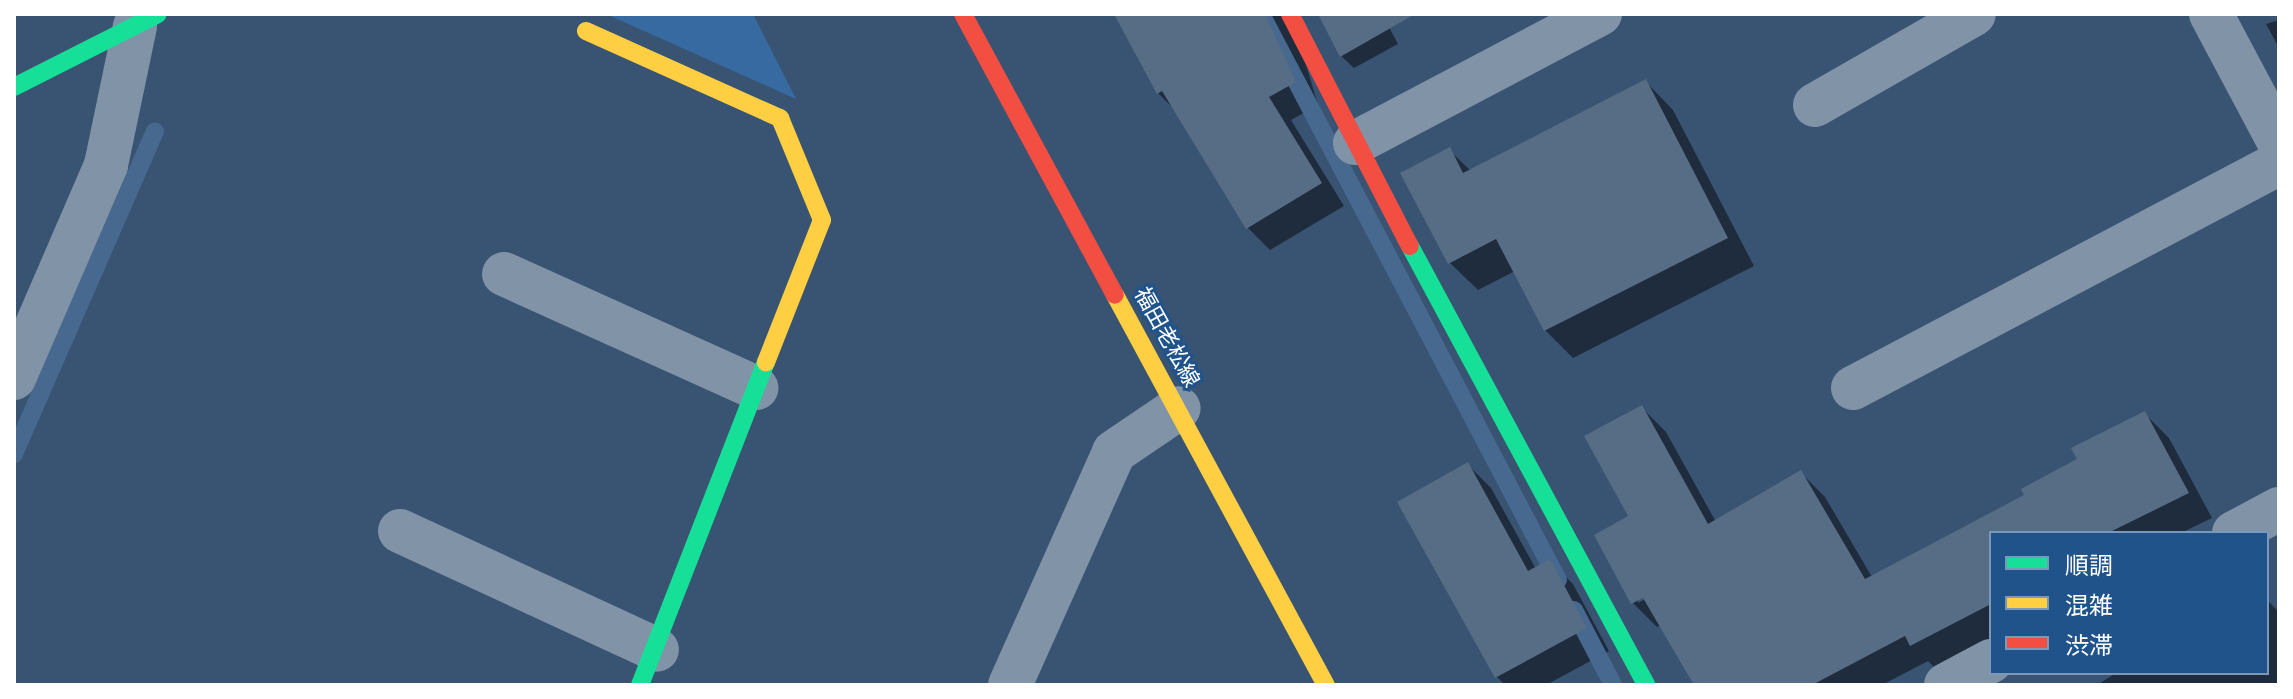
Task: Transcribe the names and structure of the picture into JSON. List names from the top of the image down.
{
  "streets": {
    "street": ["福田老松線"]
  },
  "legend": ["順調", "混雑", "渋滞"]
}
